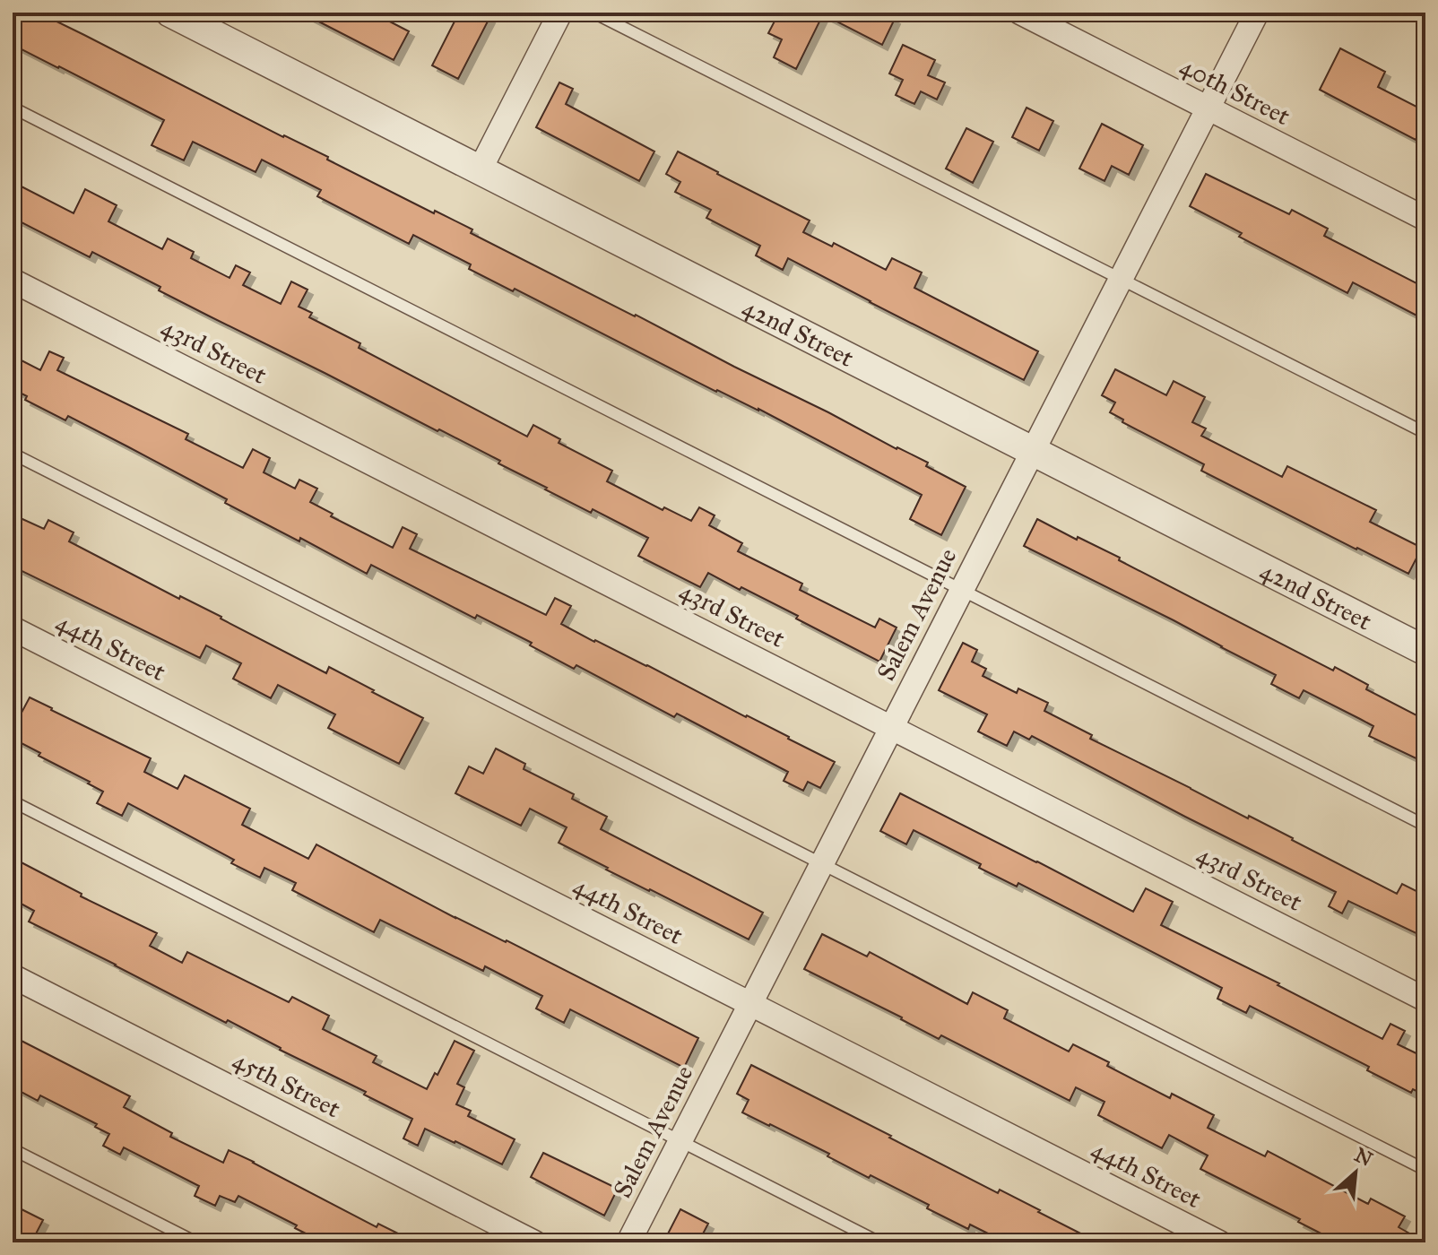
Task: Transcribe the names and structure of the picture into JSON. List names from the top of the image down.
{
  "streets": {
    "street": [
      "40th Street",
      "42nd Street",
      "43rd Street",
      "Salem Avenue",
      "44th Street",
      "45th Street"
    ]
  },
  "crossings": [
    ["40th Street", "Salem Avenue"],
    ["42nd Street", "Salem Avenue"],
    ["43rd Street", "Salem Avenue"],
    ["Salem Avenue", "44th Street"]
  ],
  "north": "top right"
}
